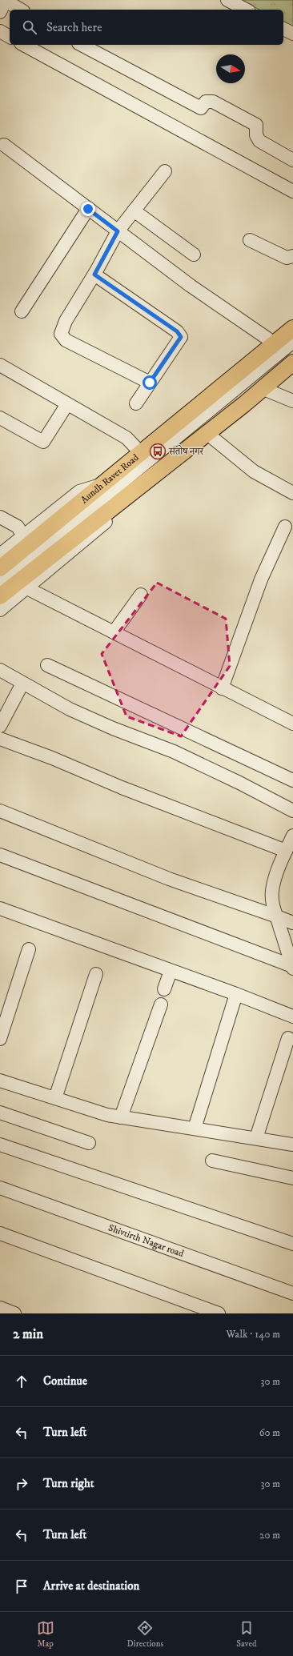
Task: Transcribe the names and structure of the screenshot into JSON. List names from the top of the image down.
{
  "streets": {
    "main road": ["Aundh Ravet Road"],
    "street": ["Shivtirth Nagar road"]
  },
  "places": {
    "bus stop": ["संतोष नगर"]
  },
  "north": "right",
  "page": {
    "search": "Search here",
    "heading": ["2 min", "Walk · 140 m"],
    "list": [
      ["Continue", "30 m"],
      ["Turn left", "60 m"],
      ["Turn right", "30 m"],
      ["Turn left", "20 m"],
      "Arrive at destination"
    ],
    "nav": ["Map", "Directions", "Saved"]
  }
}
